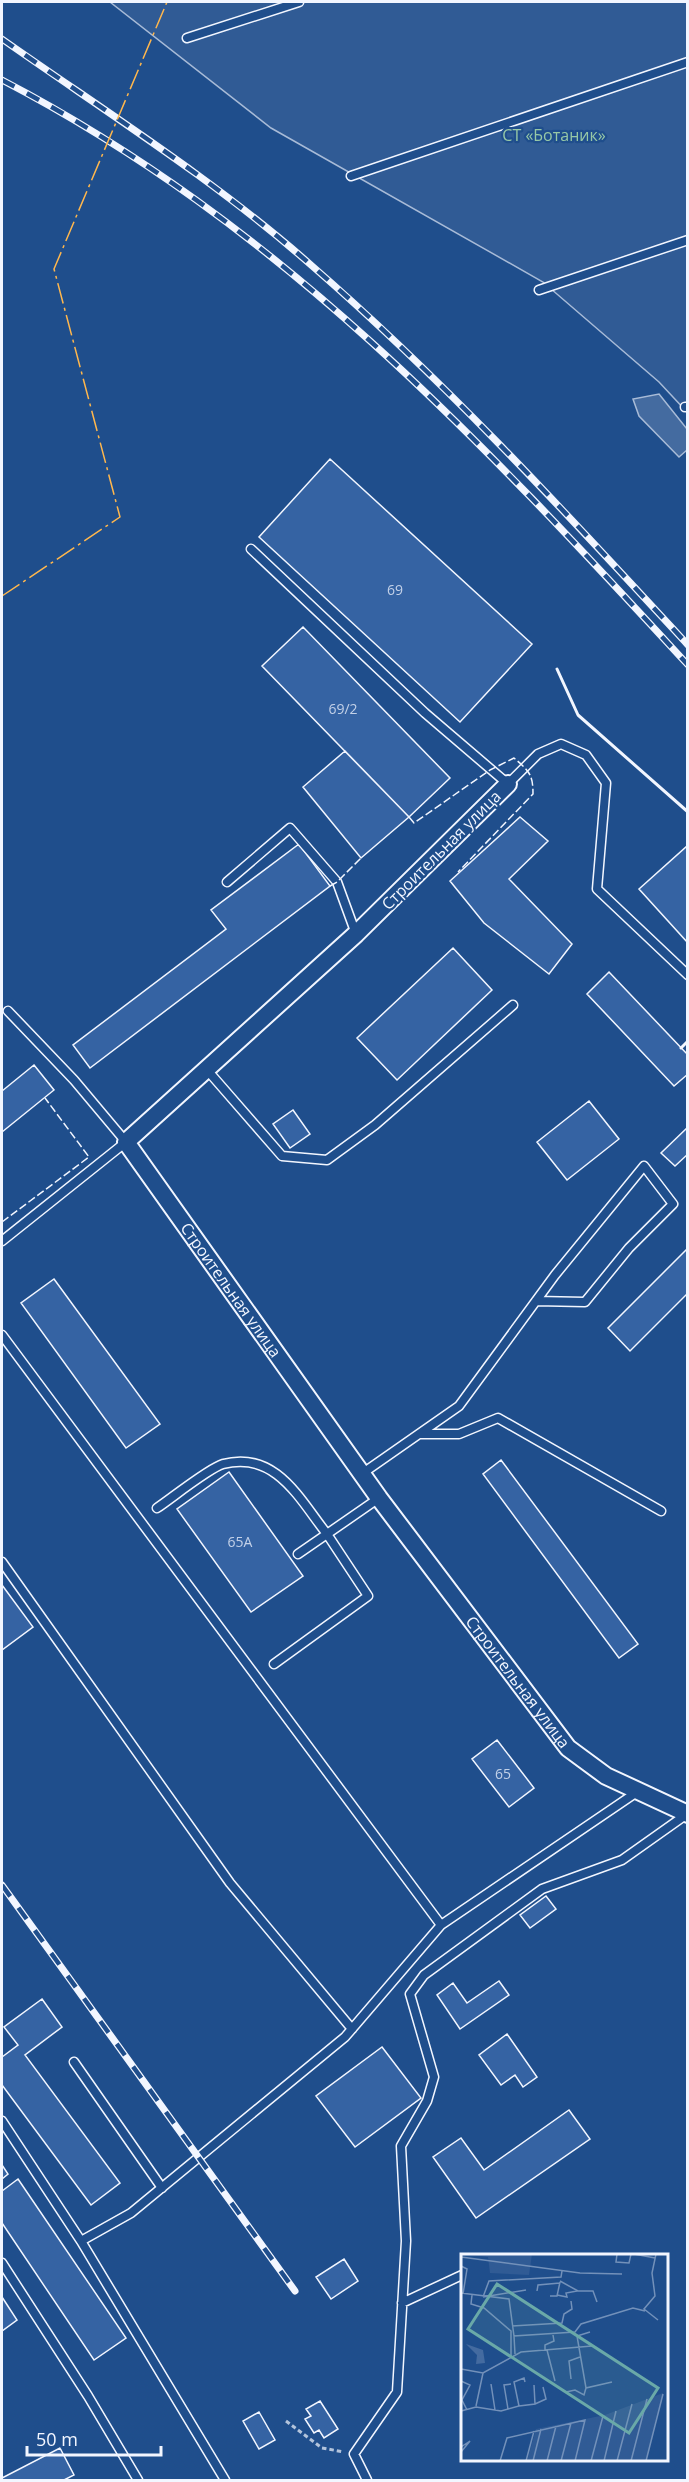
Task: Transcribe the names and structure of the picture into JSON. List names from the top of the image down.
{
  "streets": {
    "street": ["Строительная улица"]
  },
  "parks": ["СТ «Ботаник»"],
  "house_numbers": [
    "69",
    "69/2",
    "65А",
    "65"
  ],
  "scale_bar": "50 m"
}
